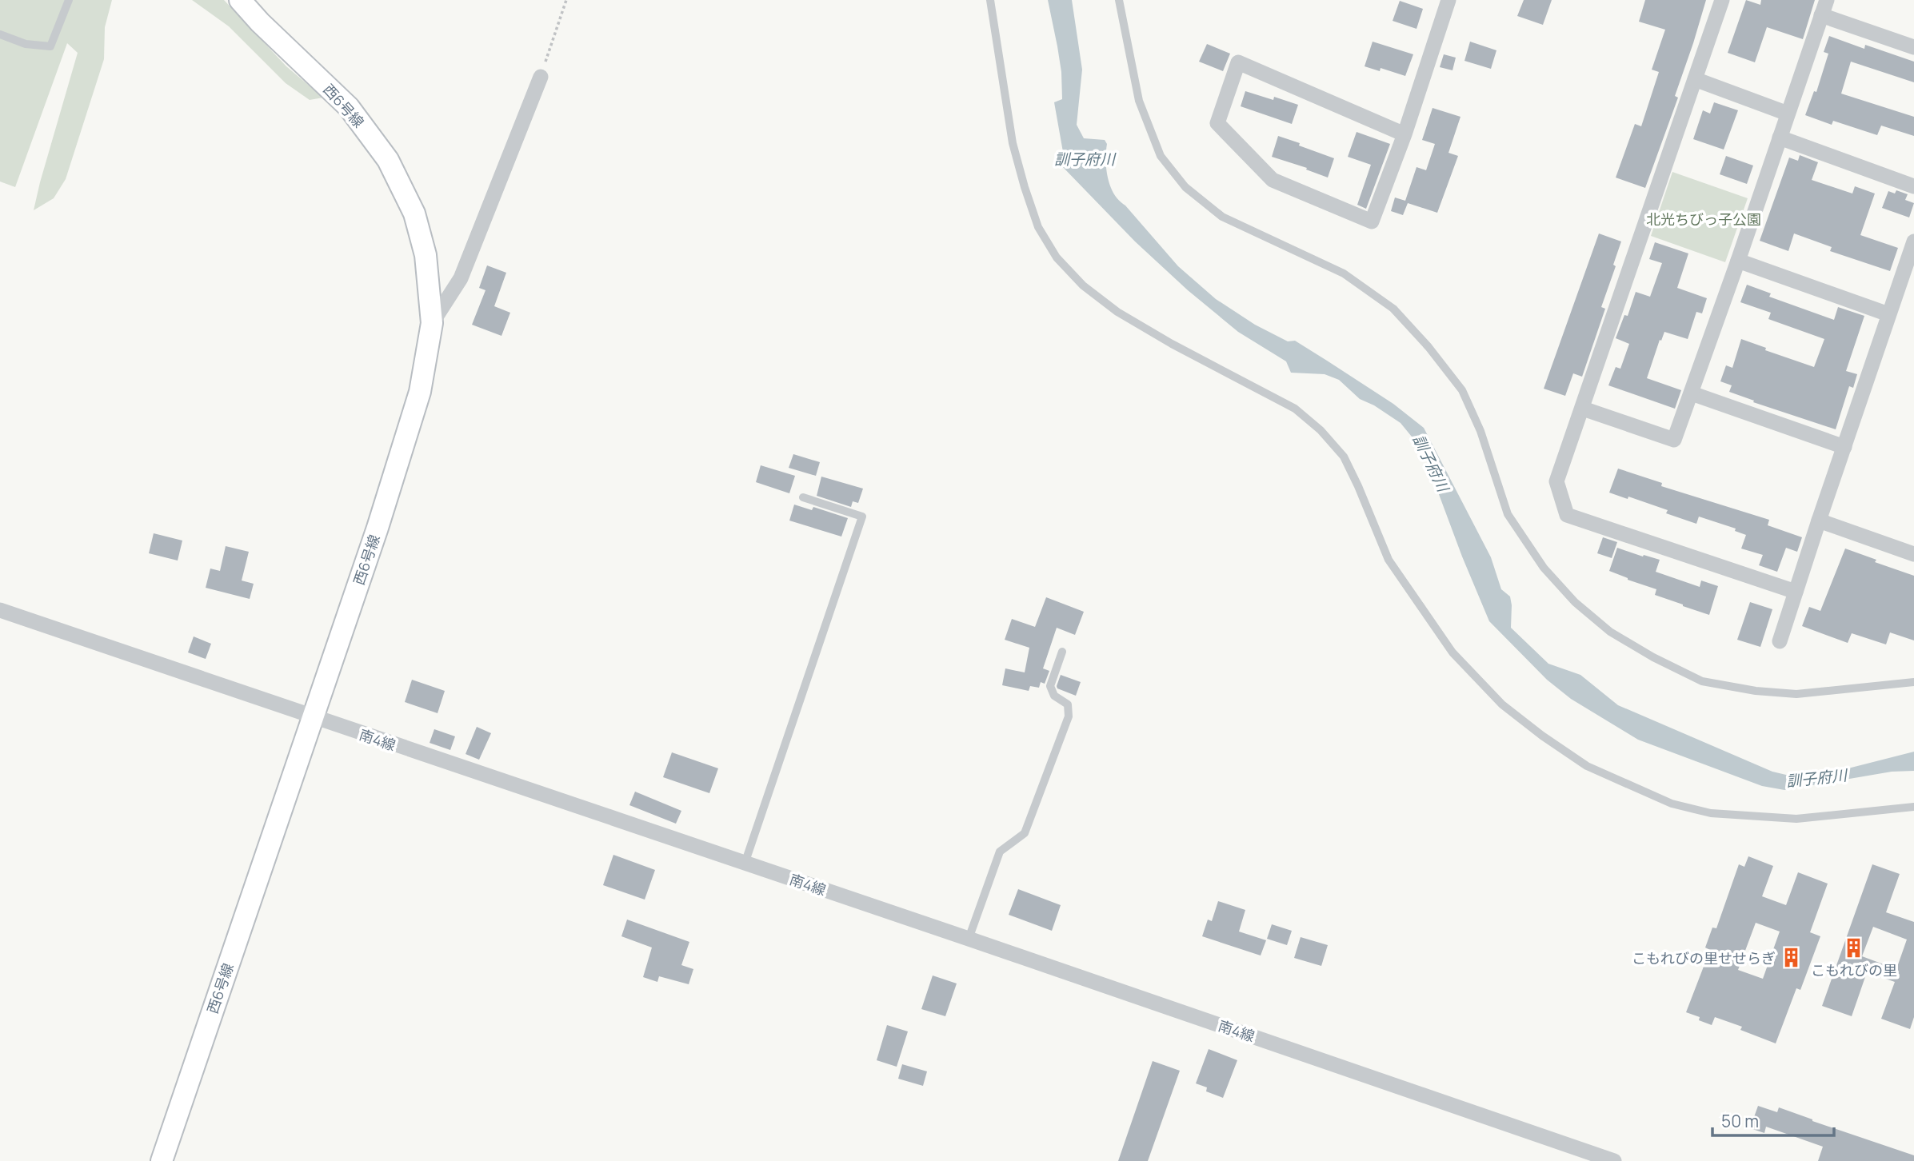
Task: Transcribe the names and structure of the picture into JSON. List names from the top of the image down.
{
  "streets": {
    "street": ["西6号線", "南4線"]
  },
  "crossings": [
    ["西6号線", "南4線"]
  ],
  "water": ["訓子府川"],
  "parks": ["北光ちびっ子公園"],
  "places": {
    "building": ["こもれびの里", "こもれびの里せせらぎ"]
  },
  "scale_bar": "50 m"
}
